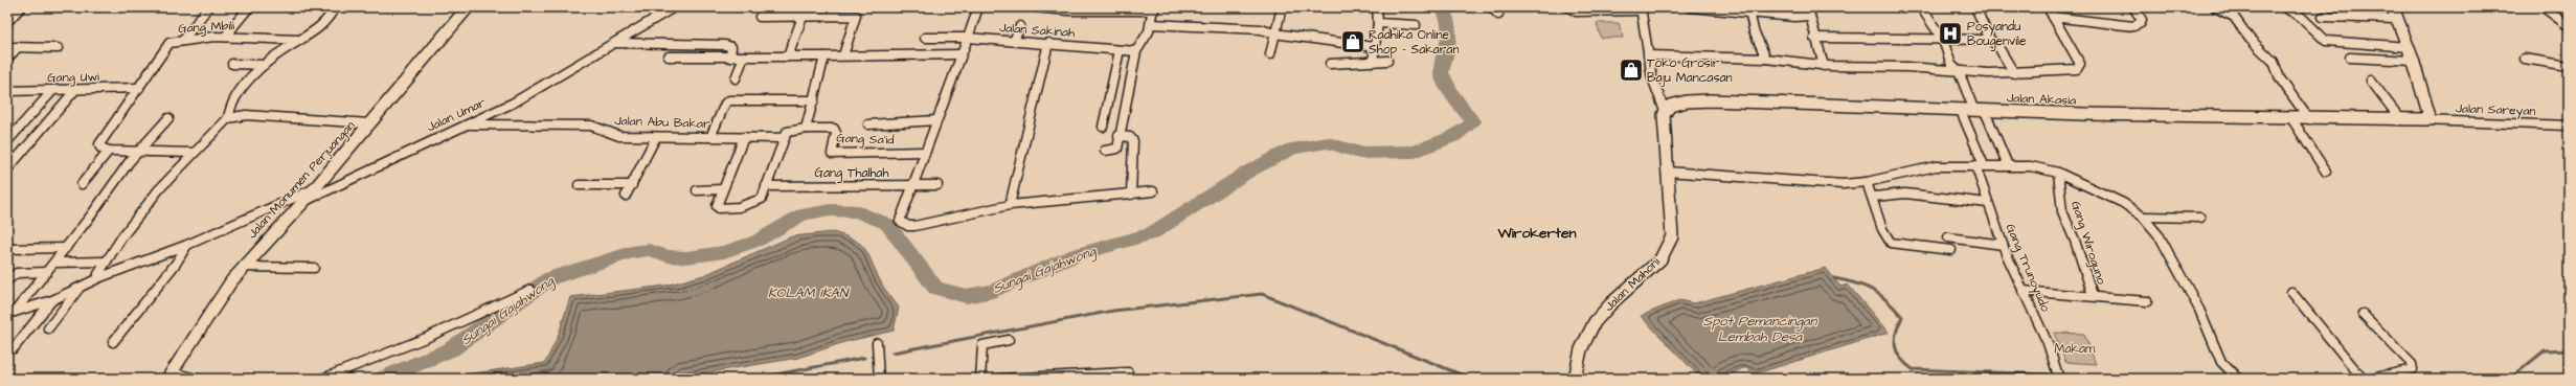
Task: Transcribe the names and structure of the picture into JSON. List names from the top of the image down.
{
  "streets": {
    "street": [
      "Gang Mbili",
      "Jalan Sakinah",
      "Gang Uwi",
      "Jalan Akasia",
      "Jalan Sareyan",
      "Jalan Umar",
      "Jalan Abu Bakar",
      "Gang Sa'id",
      "Gang Thalhah",
      "Jalan Monumen Perjuangan",
      "Gang Wiroguno",
      "Gang Trunoyudo",
      "Jalan Mahoni"
    ]
  },
  "crossings": [
    ["Gang Mbili", "Gang Uwi"],
    ["Jalan Akasia", "Jalan Sareyan"],
    ["Jalan Akasia", "Gang Trunoyudo"],
    ["Jalan Akasia", "Jalan Mahoni"],
    ["Jalan Umar", "Jalan Abu Bakar"],
    ["Jalan Umar", "Jalan Monumen Perjuangan"]
  ],
  "districts": ["Wirokerten"],
  "water": ["Sungai Gajahwong", "KOLAM IKAN", "Spot Pemancingan Lembah Desa"],
  "parks": ["Makam"],
  "places": {
    "hospital": ["Posyandu Bougenvile"],
    "shop": ["Radhika Online Shop - Sakaran", "Toko Grosir Baju Mancasan"]
  }
}
